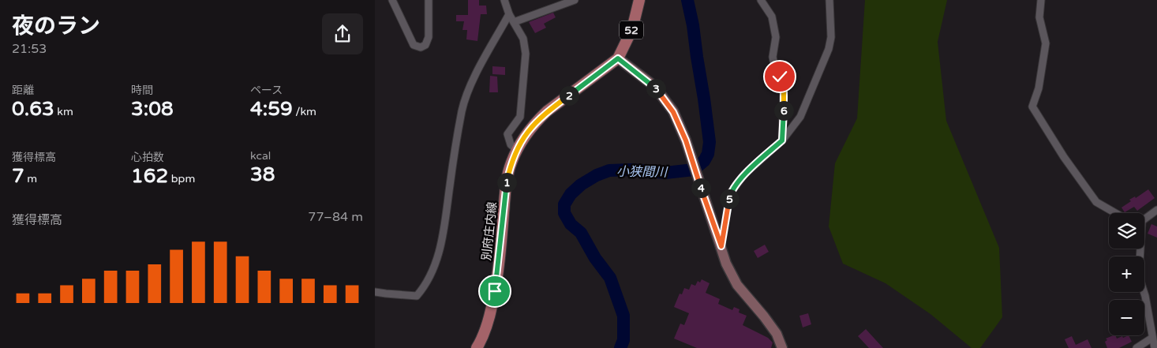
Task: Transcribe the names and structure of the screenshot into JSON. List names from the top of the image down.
{
  "streets": {
    "main road": ["52", "別府庄内線"]
  },
  "water": ["小狭間川"],
  "page": {
    "heading": ["夜のラン", "21:53"],
    "stats": [
      ["距離", "0.63 km"],
      ["時間", "3:08"],
      ["ペース", "4:59 /km"],
      ["獲得標高", "7 m"],
      ["心拍数", "162 bpm"],
      ["kcal", "38"]
    ],
    "pins": [
      "3",
      "2",
      "6",
      "1",
      "4",
      "5"
    ],
    "chart": ["獲得標高", "77–84 m"],
    "map_buttons": ["+", "−"]
  }
}
